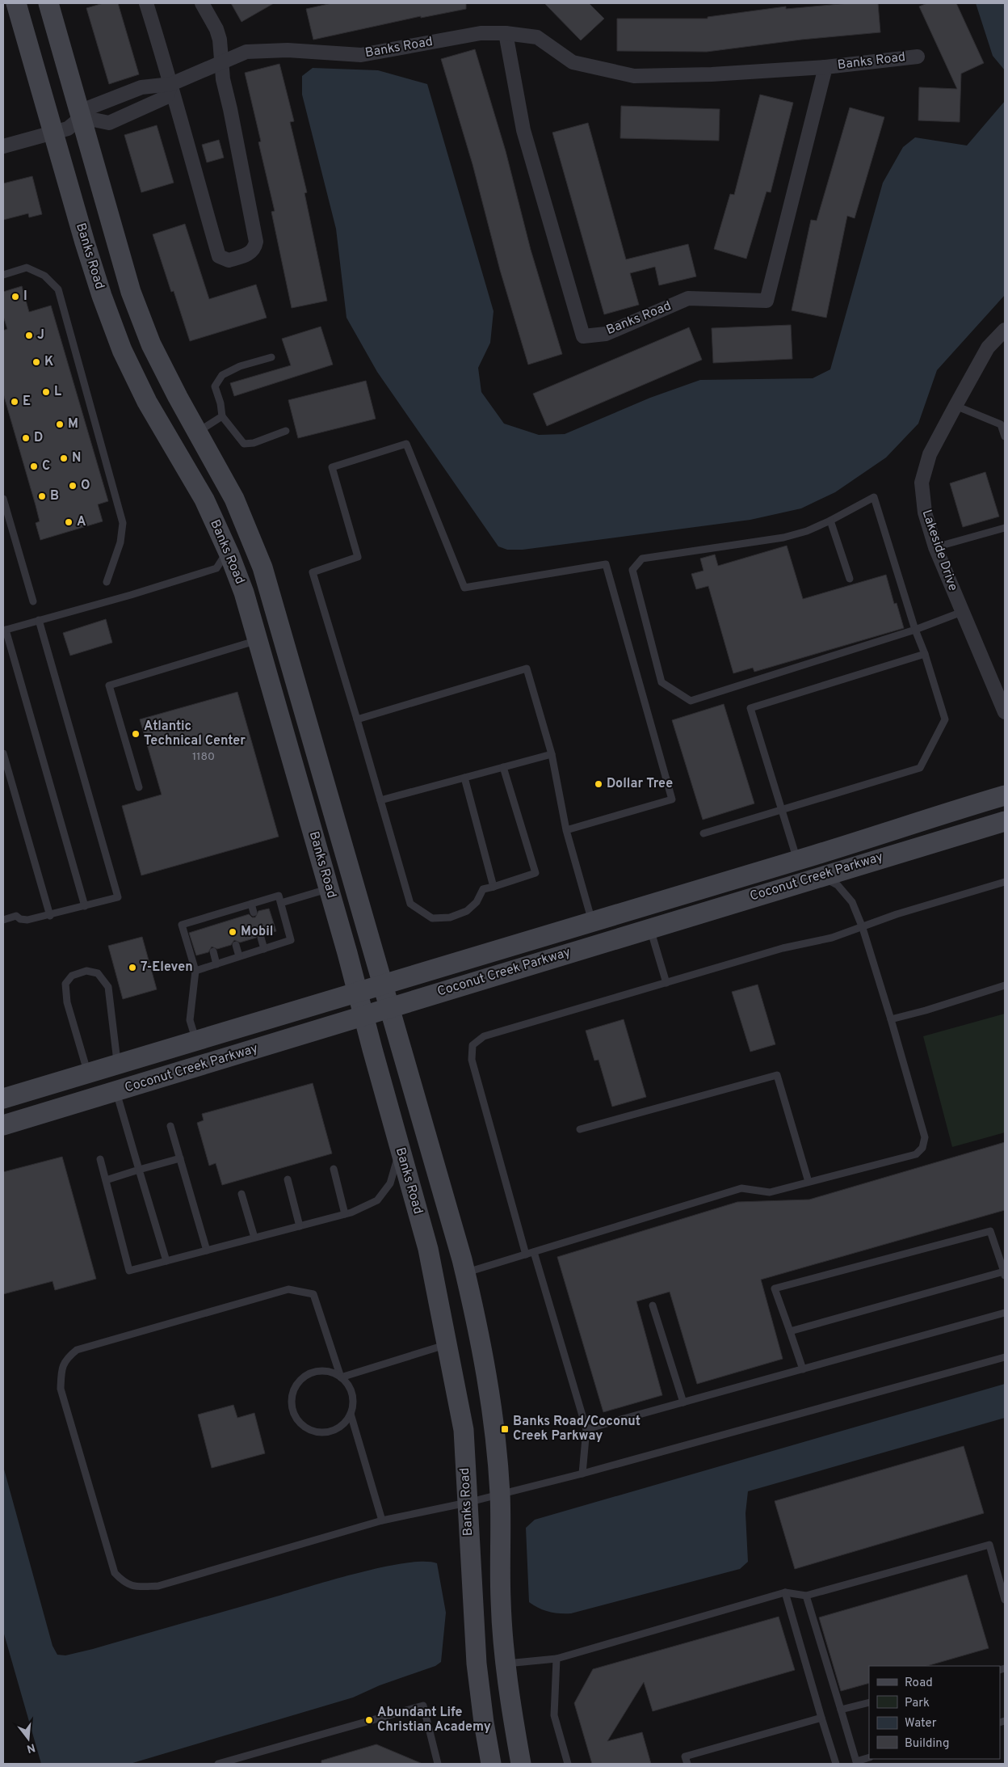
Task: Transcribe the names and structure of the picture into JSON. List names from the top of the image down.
{
  "streets": {
    "street": ["Banks Road", "Lakeside Drive", "Coconut Creek Parkway"]
  },
  "crossings": [
    ["Banks Road", "Coconut Creek Parkway"]
  ],
  "places": {
    "other": [
      "I",
      "J",
      "K",
      "L",
      "E",
      "M",
      "D",
      "N",
      "C",
      "O",
      "B",
      "A",
      "Atlantic Technical Center",
      "Dollar Tree",
      "Mobil",
      "7-Eleven",
      "Abundant Life Christian Academy"
    ],
    "transit": ["Banks Road/Coconut Creek Parkway"]
  },
  "house_numbers": ["1180"],
  "legend": [
    "Road",
    "Park",
    "Water",
    "Building"
  ],
  "north": "bottom"
}
